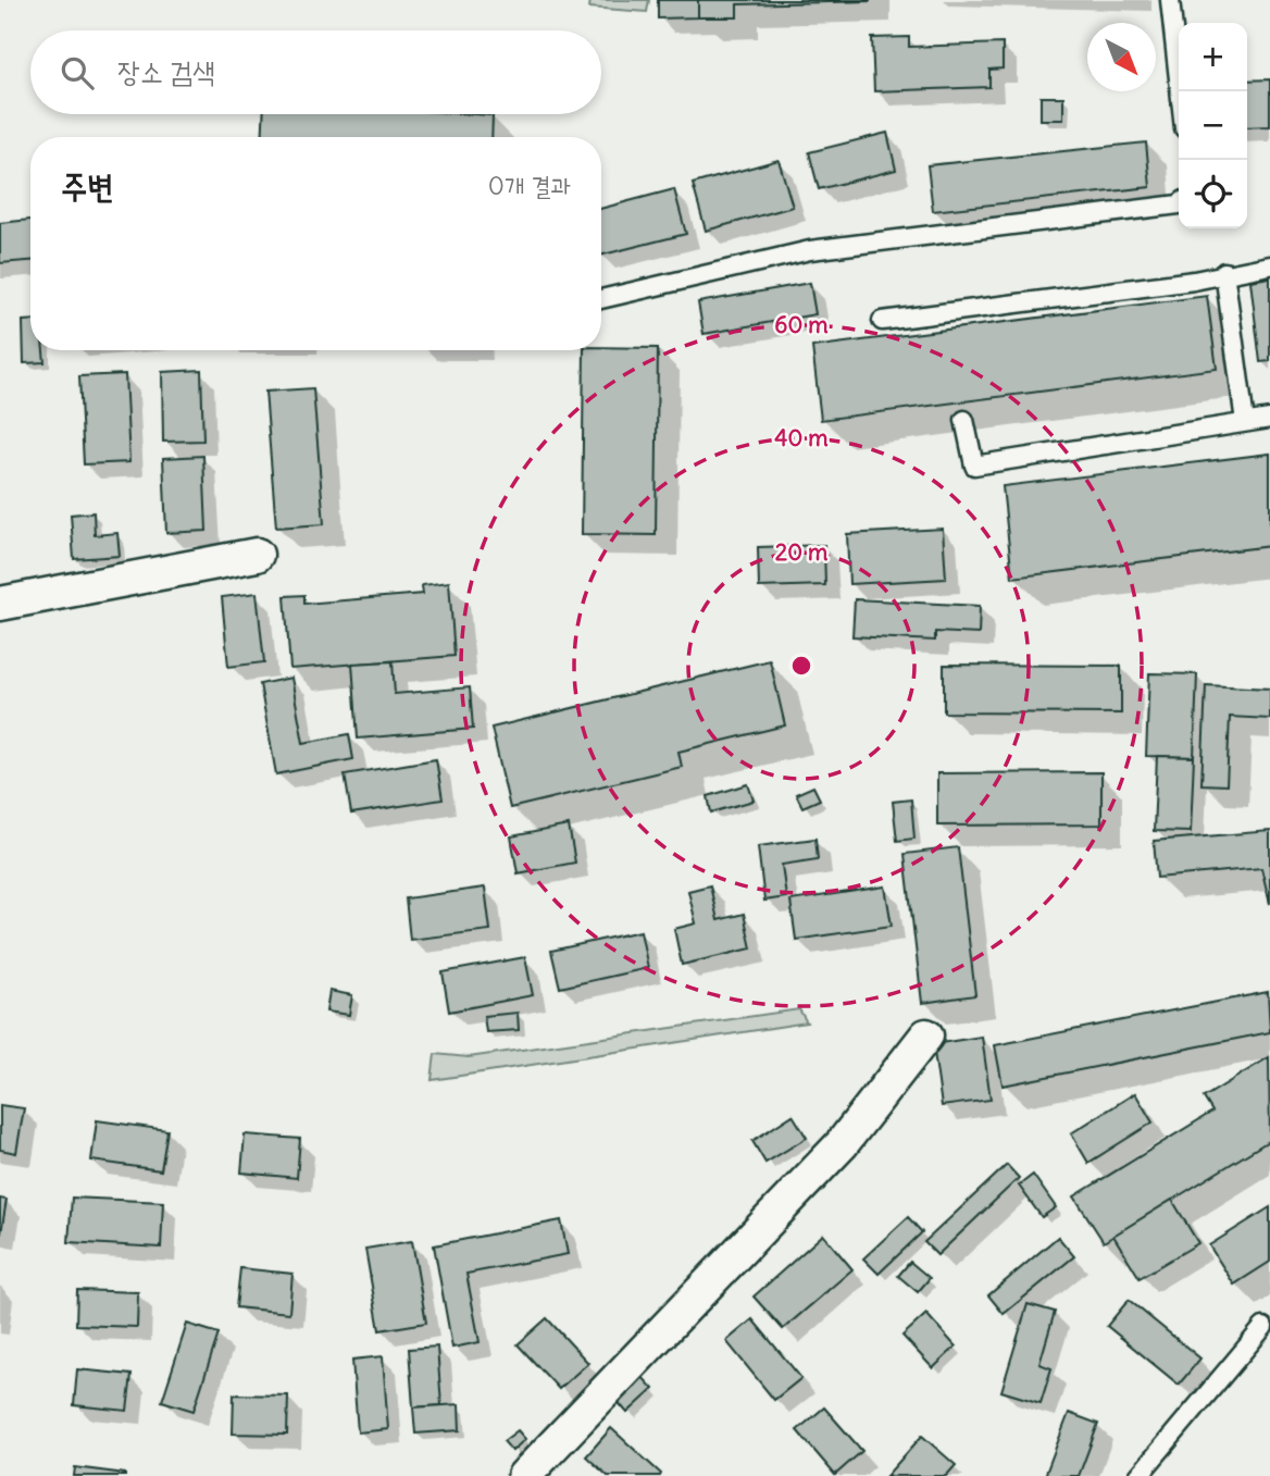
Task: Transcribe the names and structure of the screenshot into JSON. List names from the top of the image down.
{
  "north": "bottom right",
  "page": {
    "map_buttons": ["+", "−"],
    "search": "장소 검색",
    "heading": ["주변", "0개 결과"]
  },
  "rings": ["60 m", "40 m", "20 m"]
}
